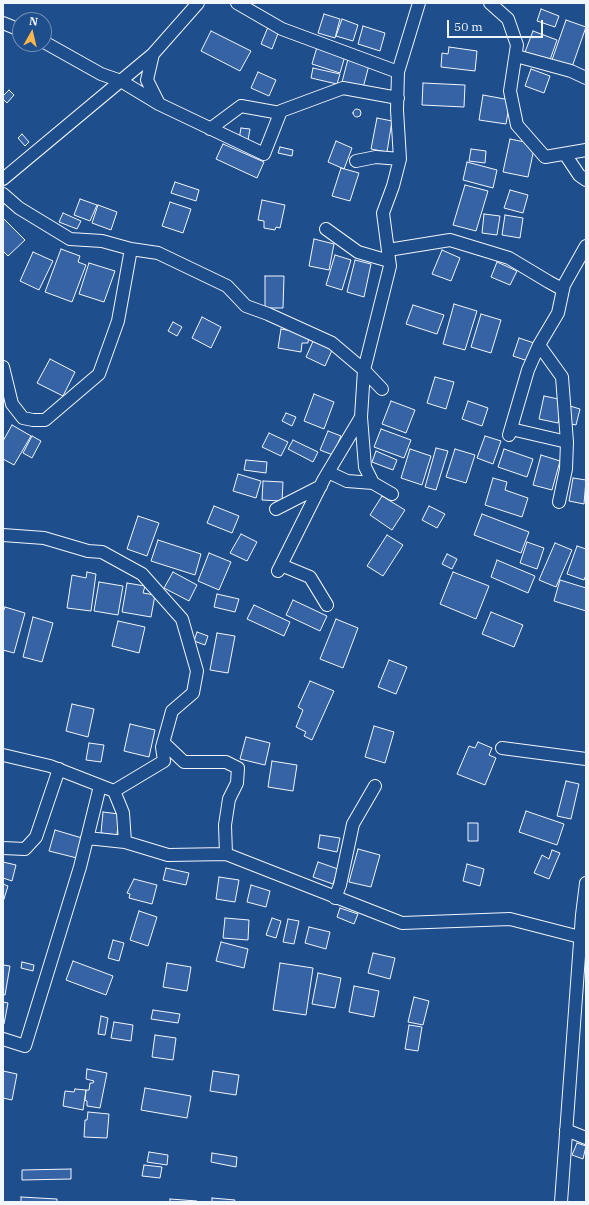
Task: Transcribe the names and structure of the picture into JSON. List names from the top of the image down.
{
  "scale_bar": "50 m",
  "north": "top"
}
